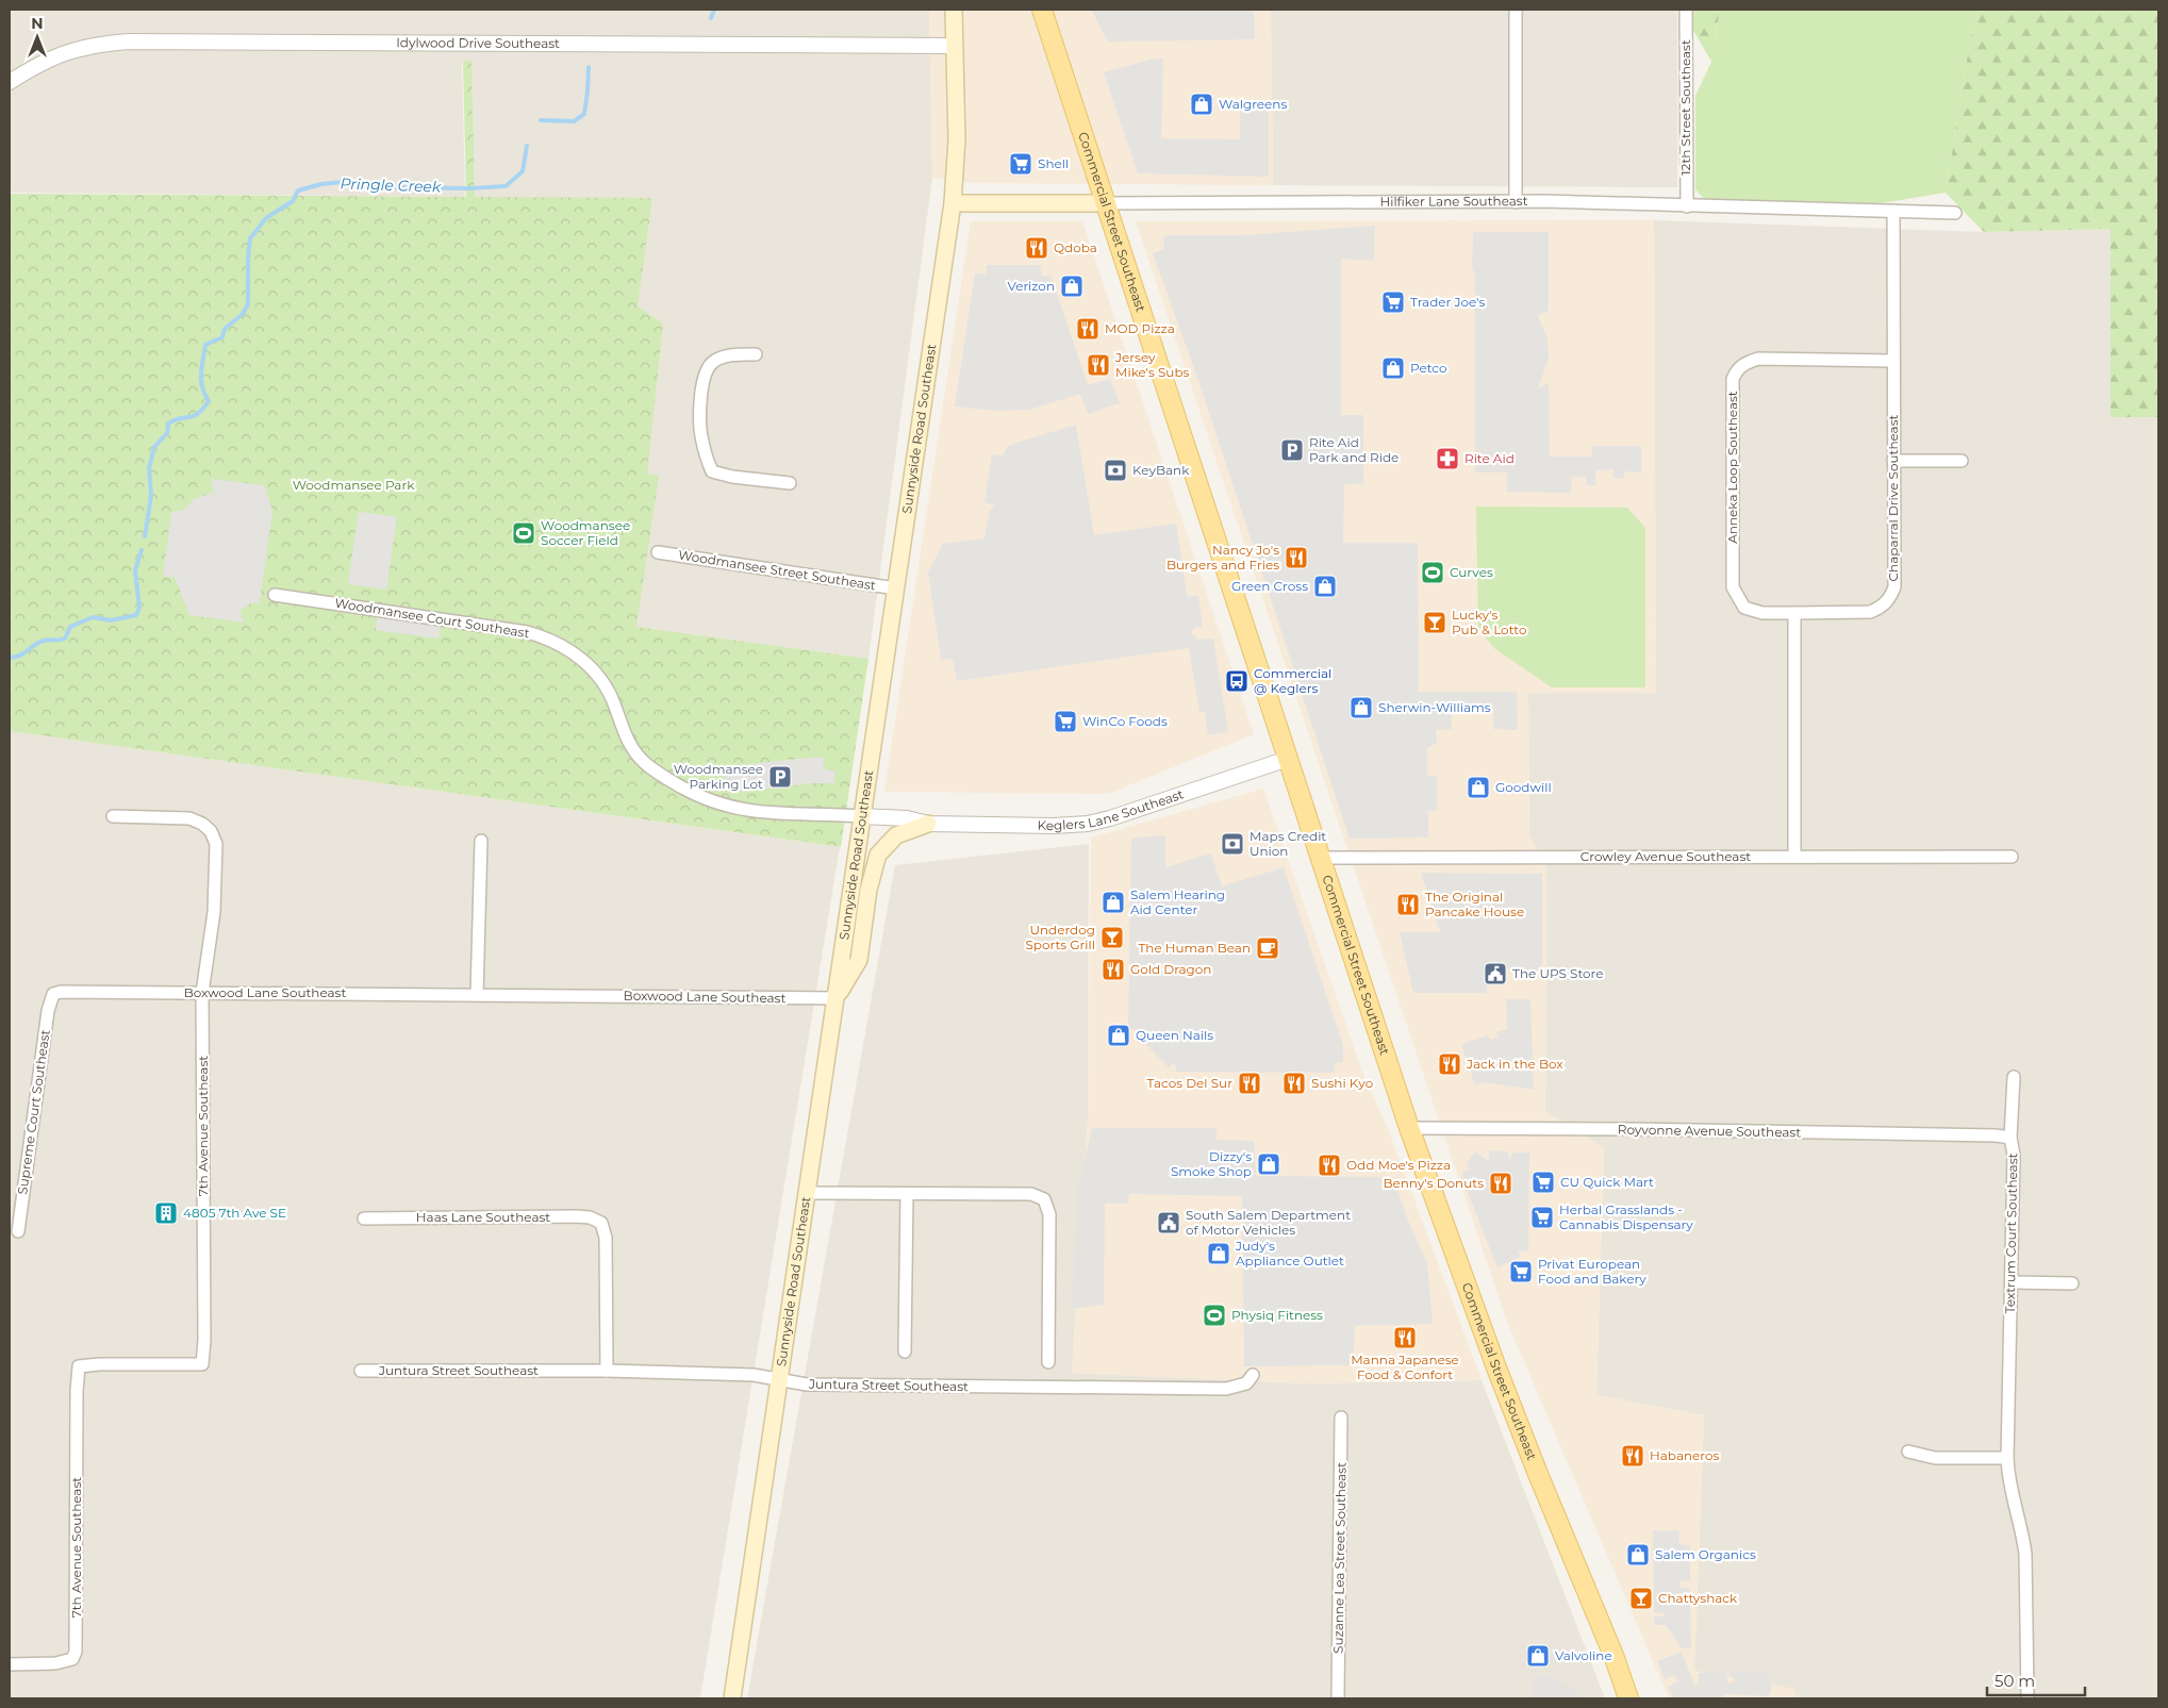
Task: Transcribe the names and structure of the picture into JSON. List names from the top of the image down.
{
  "streets": {
    "main road": ["Hilfiker Lane Southeast", "Commercial Street Southeast", "Sunnyside Road Southeast"],
    "street": [
      "Idylwood Drive Southeast",
      "12th Street Southeast",
      "Anneka Loop Southeast",
      "Chaparral Drive Southeast",
      "Woodmansee Street Southeast",
      "Woodmansee Court Southeast",
      "Keglers Lane Southeast",
      "Crowley Avenue Southeast",
      "Boxwood Lane Southeast",
      "Supreme Court Southeast",
      "7th Avenue Southeast",
      "Royvonne Avenue Southeast",
      "Haas Lane Southeast",
      "Textrum Court Southeast",
      "Juntura Street Southeast",
      "Suzanne Lea Street Southeast"
    ]
  },
  "crossings": [
    ["Idylwood Drive Southeast", "Sunnyside Road Southeast"],
    ["12th Street Southeast", "Hilfiker Lane Southeast"],
    ["Hilfiker Lane Southeast", "Commercial Street Southeast"],
    ["Hilfiker Lane Southeast", "Sunnyside Road Southeast"],
    ["Hilfiker Lane Southeast", "Chaparral Drive Southeast"],
    ["Commercial Street Southeast", "Keglers Lane Southeast"],
    ["Commercial Street Southeast", "Crowley Avenue Southeast"],
    ["Commercial Street Southeast", "Royvonne Avenue Southeast"],
    ["Sunnyside Road Southeast", "Woodmansee Street Southeast"],
    ["Sunnyside Road Southeast", "Woodmansee Court Southeast"],
    ["Sunnyside Road Southeast", "Keglers Lane Southeast"],
    ["Sunnyside Road Southeast", "Boxwood Lane Southeast"],
    ["Sunnyside Road Southeast", "Juntura Street Southeast"],
    ["Anneka Loop Southeast", "Chaparral Drive Southeast"],
    ["Woodmansee Court Southeast", "Keglers Lane Southeast"],
    ["Boxwood Lane Southeast", "Supreme Court Southeast"],
    ["Boxwood Lane Southeast", "7th Avenue Southeast"],
    ["Royvonne Avenue Southeast", "Textrum Court Southeast"],
    ["Haas Lane Southeast", "Juntura Street Southeast"]
  ],
  "water": ["Pringle Creek"],
  "parks": ["Woodmansee Park"],
  "places": {
    "shop": [
      "Walgreens",
      "Verizon",
      "Petco",
      "Green Cross",
      "Sherwin-Williams",
      "Goodwill",
      "Salem Hearing Aid Center",
      "Queen Nails",
      "Dizzy's Smoke Shop",
      "Judy's Appliance Outlet",
      "Salem Organics",
      "Valvoline"
    ],
    "supermarket": [
      "Shell",
      "Trader Joe's",
      "WinCo Foods",
      "CU Quick Mart",
      "Herbal Grasslands - Cannabis Dispensary",
      "Privat European Food and Bakery"
    ],
    "restaurant": [
      "Qdoba",
      "MOD Pizza",
      "Jersey Mike's Subs",
      "Nancy Jo's Burgers and Fries",
      "The Original Pancake House",
      "Gold Dragon",
      "Jack in the Box",
      "Tacos Del Sur",
      "Sushi Kyo",
      "Odd Moe's Pizza",
      "Benny's Donuts",
      "Manna Japanese Food & Confort",
      "Habaneros"
    ],
    "parking": ["Rite Aid Park and Ride", "Woodmansee Parking Lot"],
    "pharmacy": ["Rite Aid"],
    "bank": ["KeyBank", "Maps Credit Union"],
    "sports": ["Woodmansee Soccer Field", "Curves", "Physiq Fitness"],
    "bar": ["Lucky's Pub & Lotto", "Underdog Sports Grill", "Chattyshack"],
    "bus stop": ["Commercial @ Keglers"],
    "cafe": ["The Human Bean"],
    "public building": ["The UPS Store", "South Salem Department of Motor Vehicles"],
    "building": ["4805 7th Ave SE"]
  },
  "scale_bar": "50 m",
  "north": "top"
}
